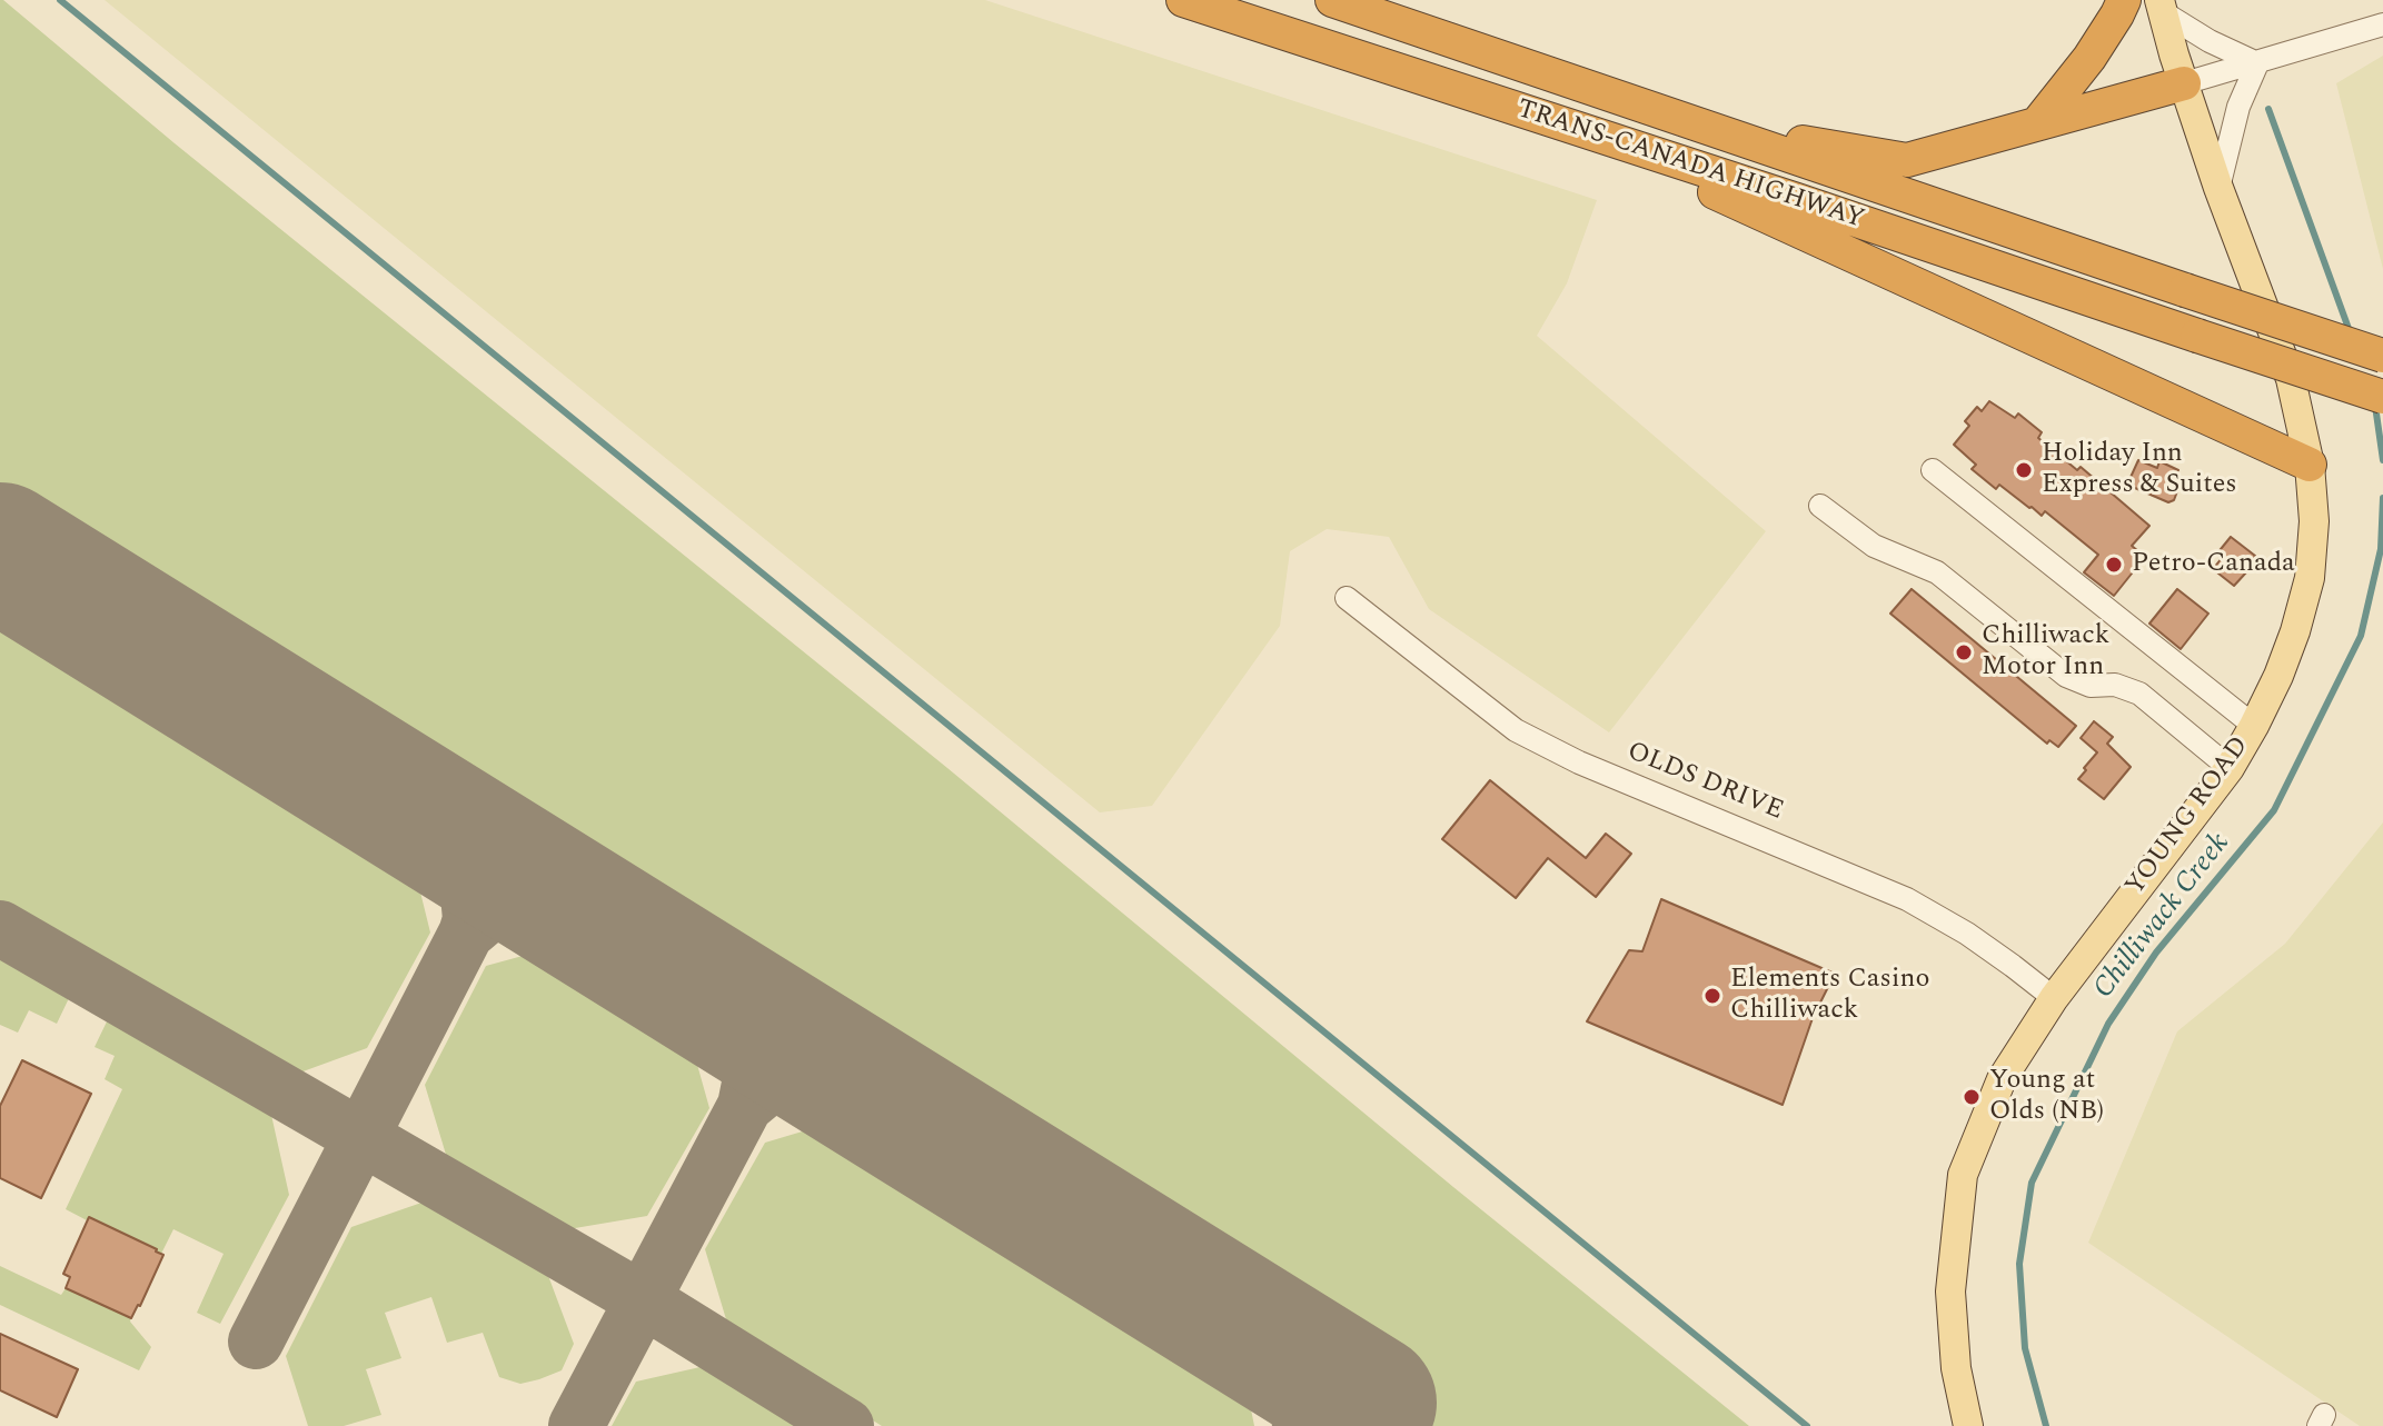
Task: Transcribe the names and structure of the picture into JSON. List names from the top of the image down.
{
  "streets": {
    "highway": ["TRANS-CANADA HIGHWAY"],
    "main road": ["YOUNG ROAD"],
    "street": ["OLDS DRIVE"]
  },
  "crossings": [
    ["OLDS DRIVE", "YOUNG ROAD"]
  ],
  "water": ["Chilliwack Creek"],
  "places": [
    "Holiday Inn Express & Suites",
    "Petro-Canada",
    "Chilliwack Motor Inn",
    "Elements Casino Chilliwack",
    "Young at Olds (NB)"
  ]
}
